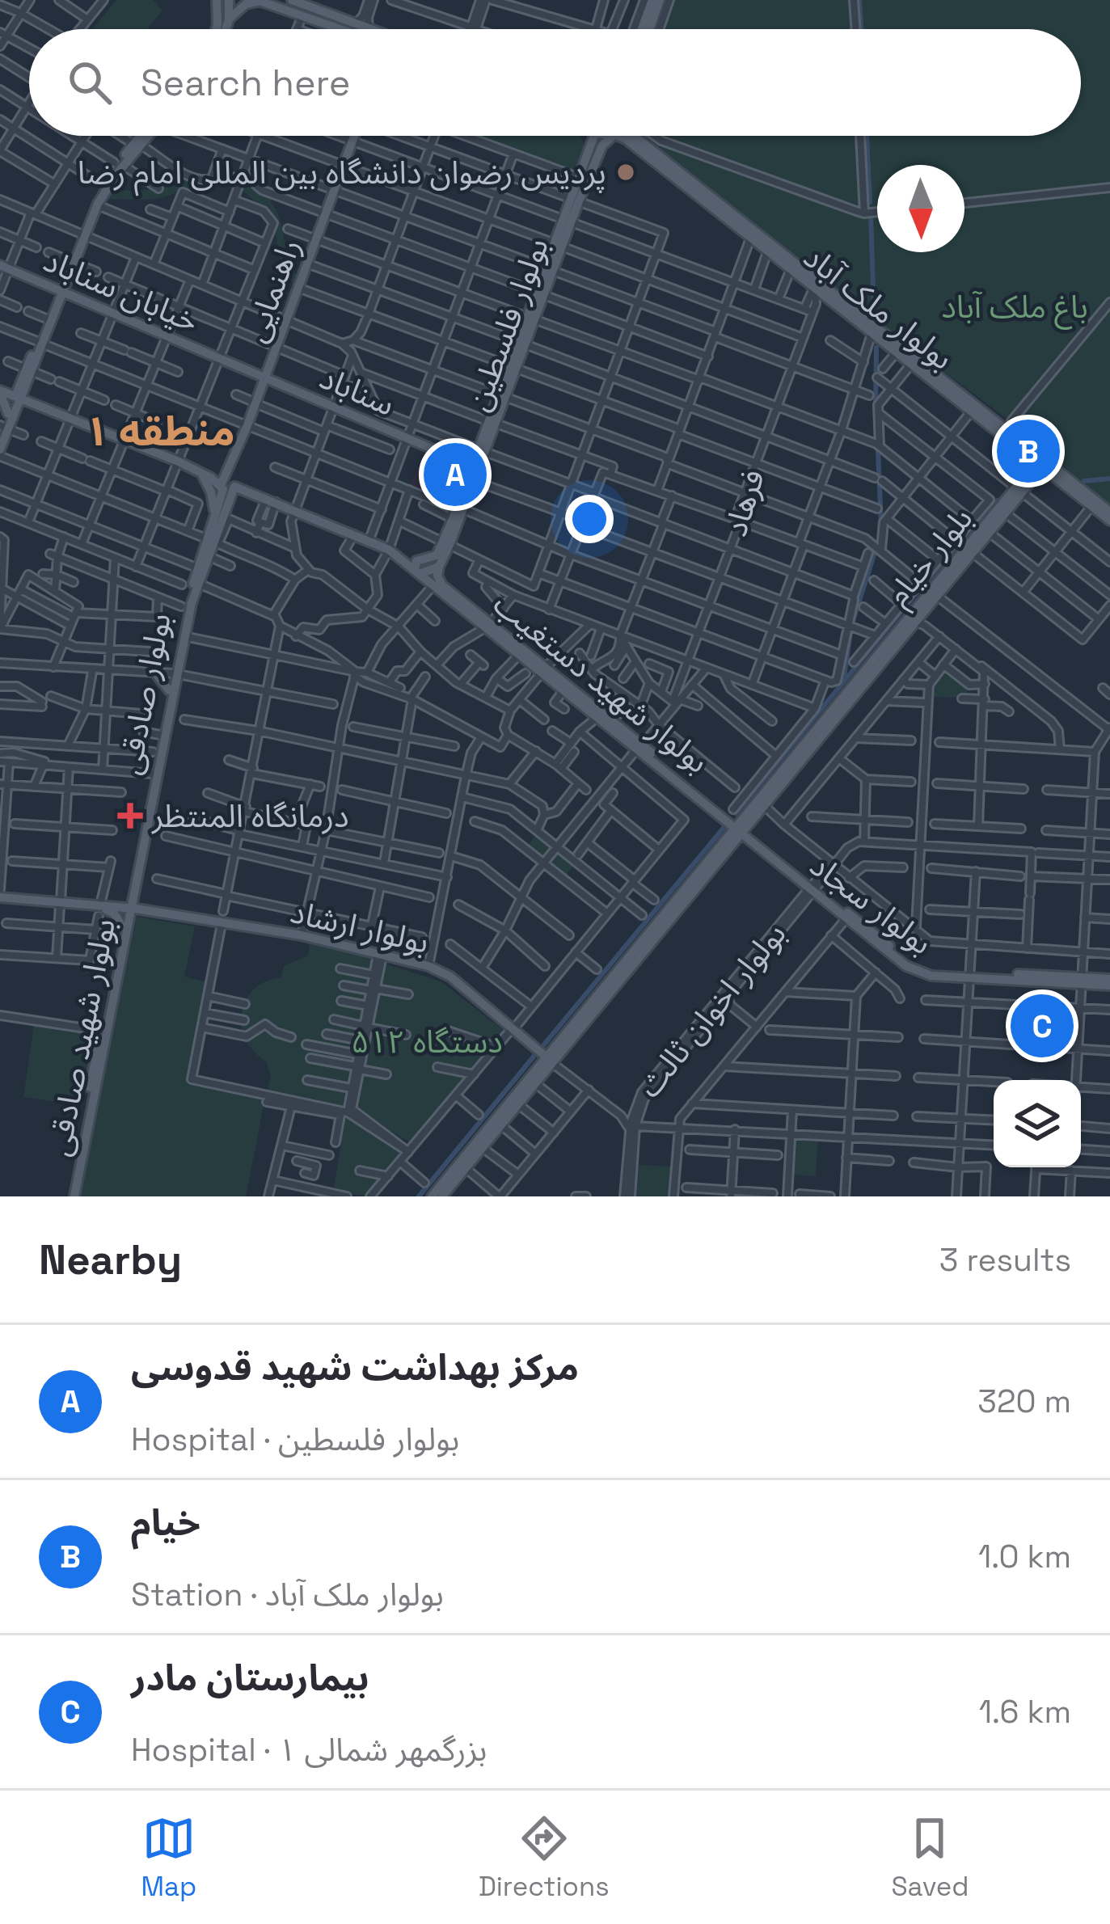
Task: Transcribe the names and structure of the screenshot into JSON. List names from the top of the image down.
{
  "streets": {
    "main road": [
      "خیابان سناباد",
      "راهنمایی",
      "بولوار ملک آباد",
      "بولوار فلسطین",
      "سناباد",
      "بلوار خیام",
      "بولوار شهید دستغیب",
      "بولوار صادقی",
      "بولوار سجاد",
      "بولوار ارشاد",
      "بولوار شهید صادقی"
    ],
    "street": ["فرهاد", "بولوار اخوان ثالث"]
  },
  "crossings": [
    ["خیابان سناباد", "راهنمایی"],
    ["خیابان سناباد", "سناباد"],
    ["راهنمایی", "بولوار شهید دستغیب"],
    ["راهنمایی", "بولوار صادقی"],
    ["بولوار ملک آباد", "بلوار خیام"],
    ["بولوار فلسطین", "سناباد"],
    ["بولوار فلسطین", "بولوار شهید دستغیب"],
    ["فرهاد", "بولوار شهید دستغیب"],
    ["بلوار خیام", "بولوار شهید دستغیب"],
    ["بلوار خیام", "بولوار سجاد"],
    ["بلوار خیام", "بولوار ارشاد"],
    ["بولوار شهید دستغیب", "بولوار صادقی"],
    ["بولوار شهید دستغیب", "بولوار سجاد"],
    ["بولوار صادقی", "بولوار شهید صادقی"],
    ["بولوار سجاد", "بولوار اخوان ثالث"],
    ["بولوار ارشاد", "بولوار شهید صادقی"]
  ],
  "districts": ["منطقه ۱"],
  "parks": ["باغ ملک آباد", "۵۱۲ دستگاه"],
  "places": {
    "other": ["پردیس رضوان دانشگاه بین المللی امام رضا"],
    "health": ["درمانگاه المنتظر"]
  },
  "north": "bottom",
  "page": {
    "search": "Search here",
    "pins": ["B", "A", "C"],
    "heading": ["Nearby", "3 results"],
    "list": [
      {
        "mark": "A",
        "name": "مرکز بهداشت شهید قدوسی",
        "note": "Hospital · بولوار فلسطین",
        "value": "320 m"
      },
      {
        "mark": "B",
        "name": "خیام",
        "note": "Station · بولوار ملک آباد",
        "value": "1.0 km"
      },
      {
        "mark": "C",
        "name": "بیمارستان مادر",
        "note": "Hospital · بزرگمهر شمالی ۱",
        "value": "1.6 km"
      }
    ],
    "nav": ["Map", "Directions", "Saved"]
  }
}
